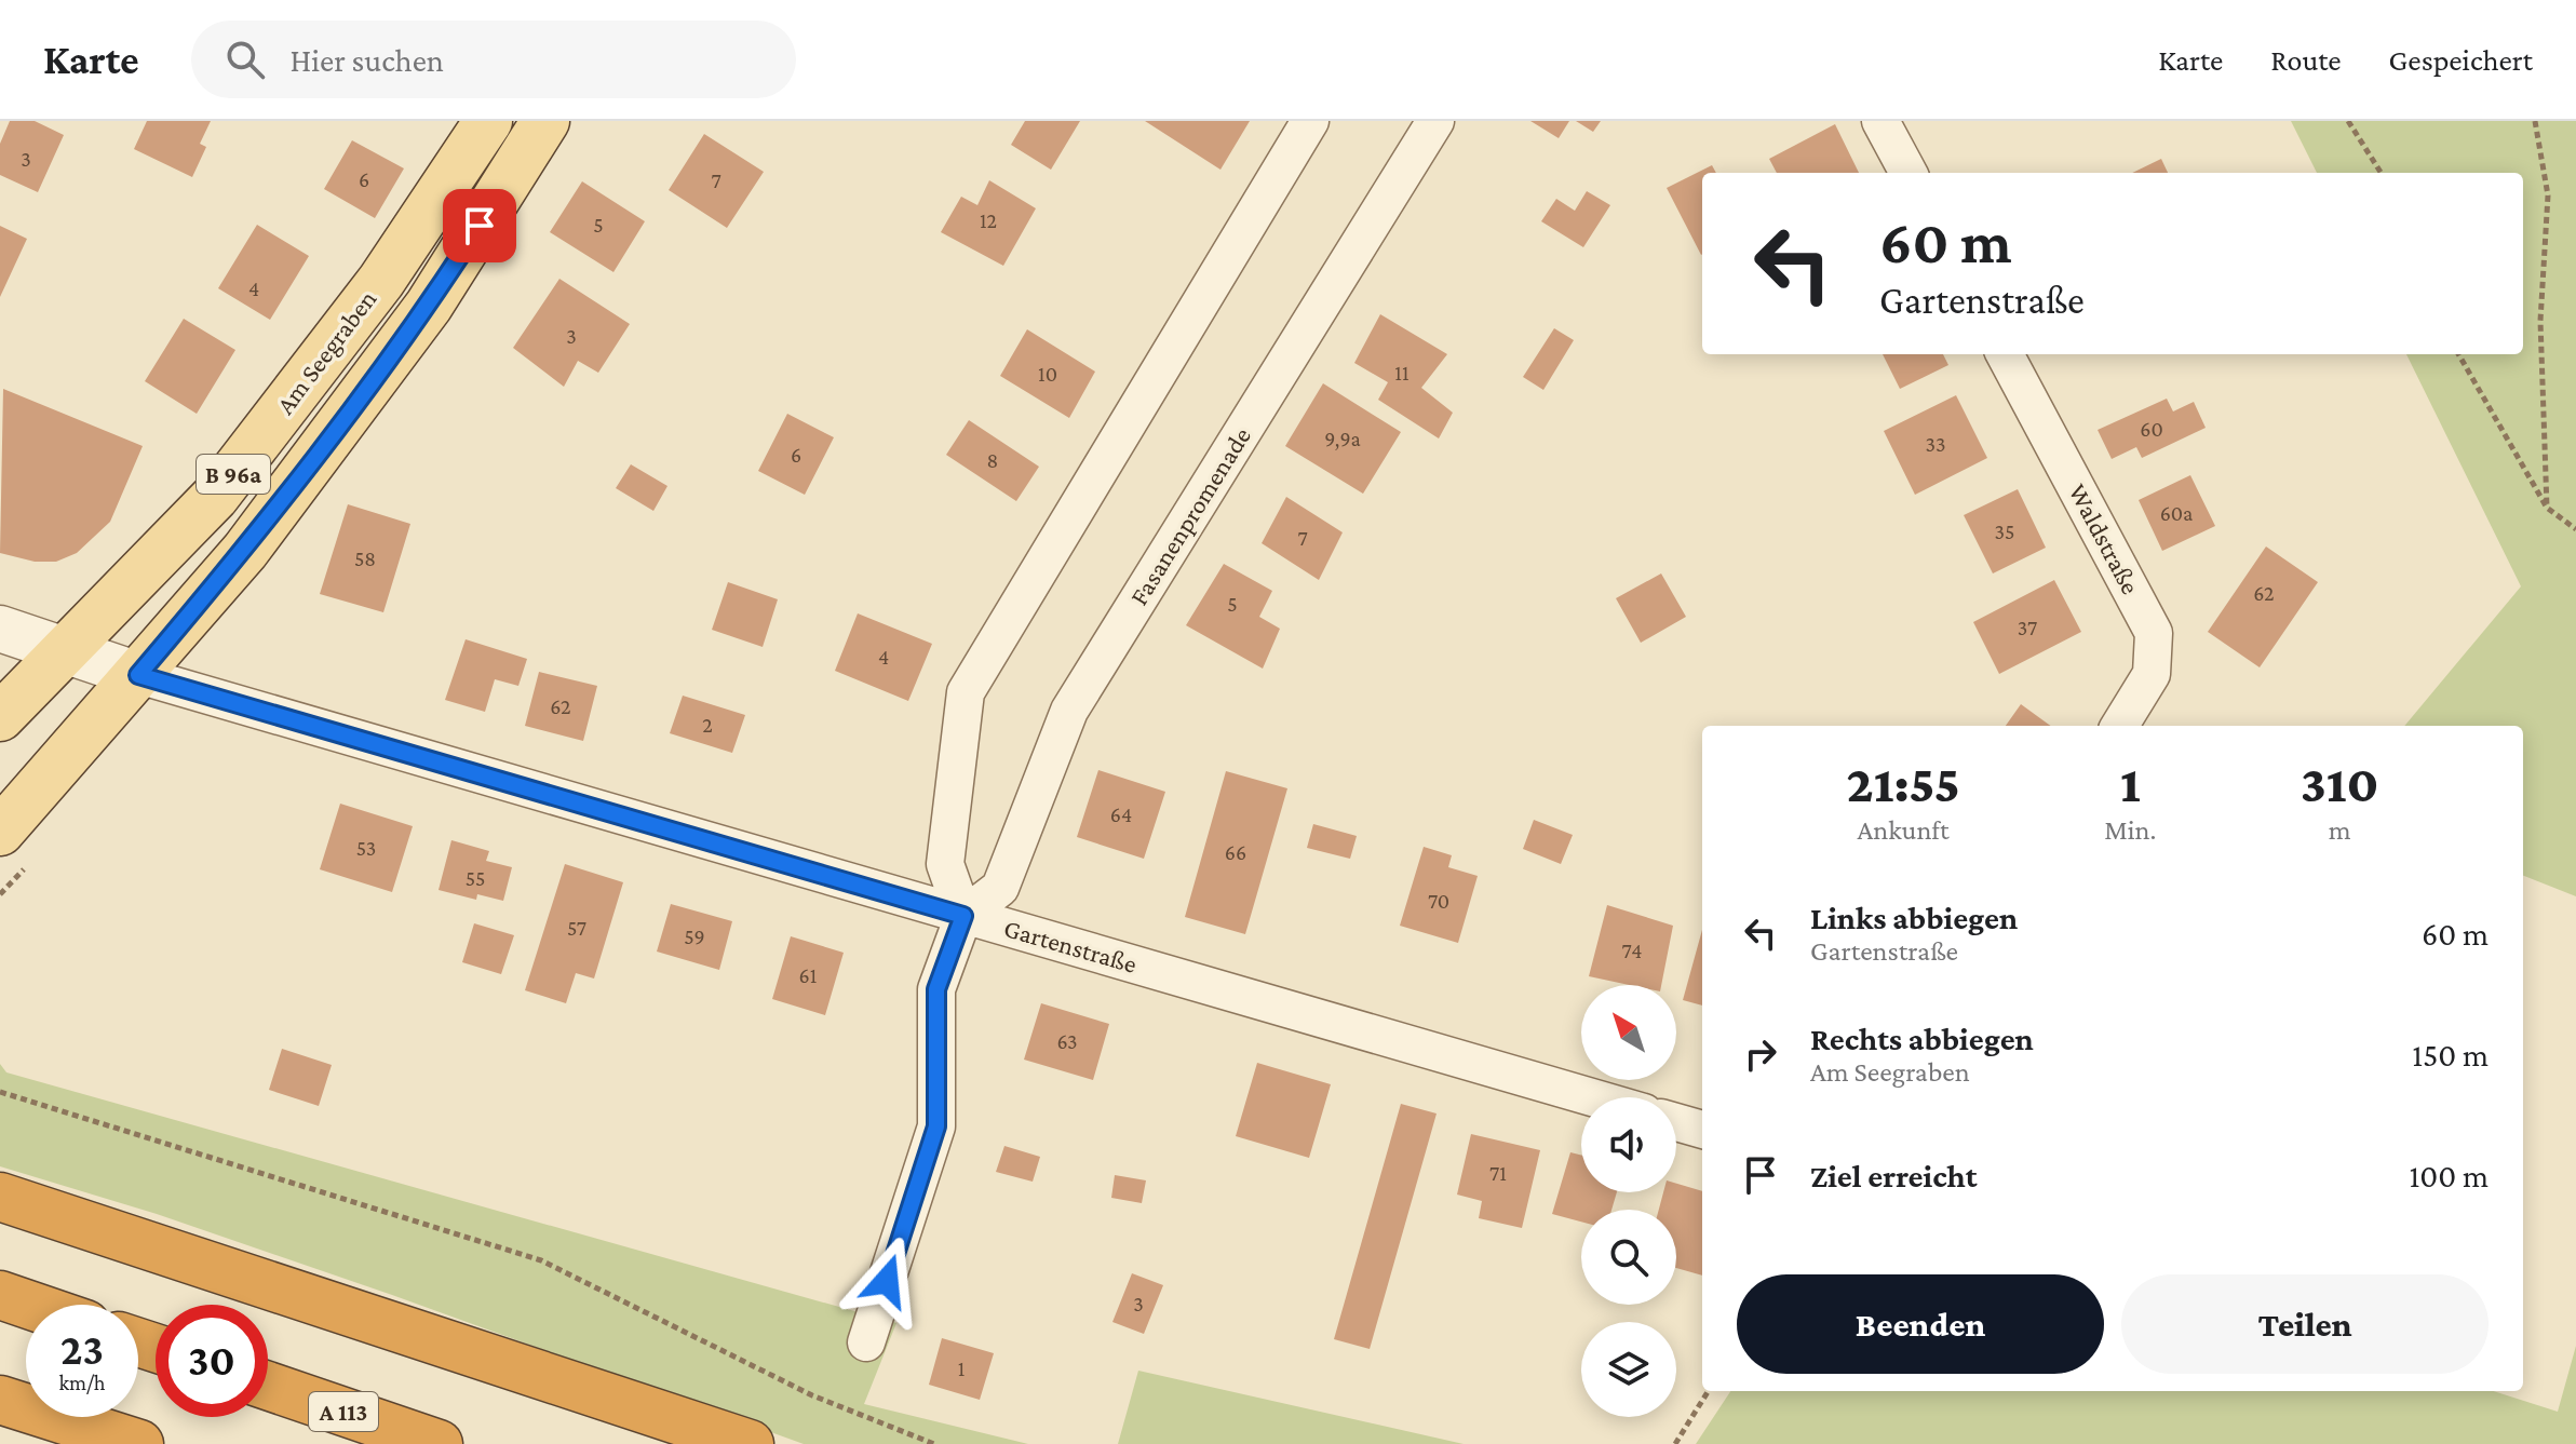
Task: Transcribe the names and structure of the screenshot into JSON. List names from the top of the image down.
{
  "streets": {
    "highway": ["A 113"],
    "main road": ["Am Seegraben", "B 96a"],
    "street": ["Fasanenpromenade", "Waldstraße", "Gartenstraße"]
  },
  "crossings": [
    ["Am Seegraben", "Gartenstraße"],
    ["B 96a", "Gartenstraße"],
    ["Fasanenpromenade", "Gartenstraße"]
  ],
  "house_numbers": [
    "3",
    "6",
    "7",
    "12",
    "5",
    "4",
    "3",
    "11",
    "10",
    "60",
    "9,9a",
    "33",
    "6",
    "8",
    "60a",
    "35",
    "7",
    "58",
    "62",
    "5",
    "37",
    "4",
    "62",
    "2",
    "64",
    "53",
    "66",
    "55",
    "70",
    "57",
    "59",
    "74",
    "61",
    "63",
    "71",
    "3",
    "1"
  ],
  "north": "top left",
  "page": {
    "header": "Karte",
    "search": "Hier suchen",
    "nav": ["Karte", "Route", "Gespeichert"],
    "turn": ["60 m", "Gartenstraße"],
    "eta": [
      "21:55",
      "Ankunft",
      "1",
      "Min.",
      "310",
      "m"
    ],
    "list": [
      {
        "name": "Links abbiegen",
        "note": "Gartenstraße",
        "value": "60 m"
      },
      {
        "name": "Rechts abbiegen",
        "note": "Am Seegraben",
        "value": "150 m"
      },
      {
        "name": "Ziel erreicht",
        "value": "100 m"
      }
    ],
    "buttons": ["Beenden", "Teilen"],
    "speed": "23 km/h",
    "limit": "30"
  }
}
